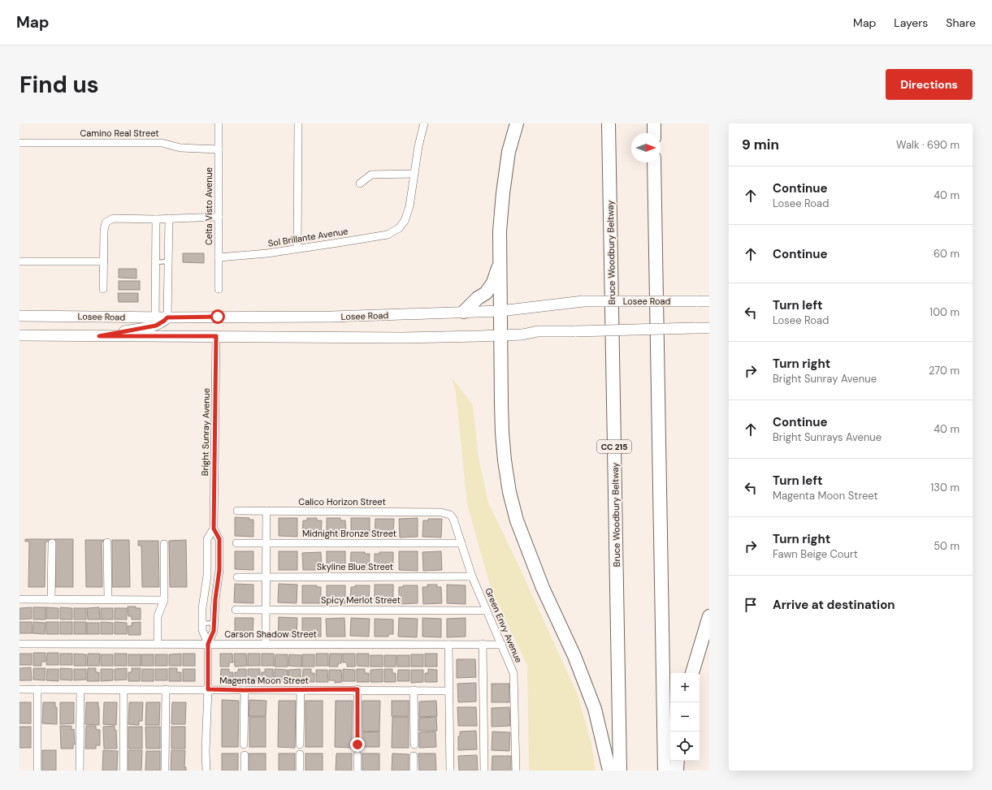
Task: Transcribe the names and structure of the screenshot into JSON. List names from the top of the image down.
{
  "streets": {
    "highway": ["Bruce Woodbury Beltway", "CC 215"],
    "main road": ["Losee Road"],
    "street": [
      "Camino Real Street",
      "Celta Visto Avenue",
      "Sol Brillante Avenue",
      "Bright Sunray Avenue",
      "Calico Horizon Street",
      "Midnight Bronze Street",
      "Skyline Blue Street",
      "Spicy Merlot Street",
      "Green Envy Avenue",
      "Carson Shadow Street",
      "Magenta Moon Street"
    ]
  },
  "crossings": [
    ["Camino Real Street", "Celta Visto Avenue"],
    ["Celta Visto Avenue", "Sol Brillante Avenue"],
    ["Bright Sunray Avenue", "Carson Shadow Street"],
    ["Calico Horizon Street", "Green Envy Avenue"],
    ["Midnight Bronze Street", "Green Envy Avenue"],
    ["Skyline Blue Street", "Green Envy Avenue"],
    ["Spicy Merlot Street", "Green Envy Avenue"],
    ["Green Envy Avenue", "Carson Shadow Street"]
  ],
  "north": "right",
  "page": {
    "header": "Map",
    "nav": ["Map", "Layers", "Share"],
    "buttons": "Directions",
    "title": "Find us",
    "heading": ["9 min", "Walk · 690 m"],
    "list": [
      ["Continue", "Losee Road", "40 m"],
      ["Continue", "60 m"],
      ["Turn left", "Losee Road", "100 m"],
      ["Turn right", "Bright Sunray Avenue", "270 m"],
      ["Continue", "Bright Sunrays Avenue", "40 m"],
      ["Turn left", "Magenta Moon Street", "130 m"],
      ["Turn right", "Fawn Beige Court", "50 m"],
      "Arrive at destination"
    ],
    "map_buttons": ["+", "−"]
  }
}
